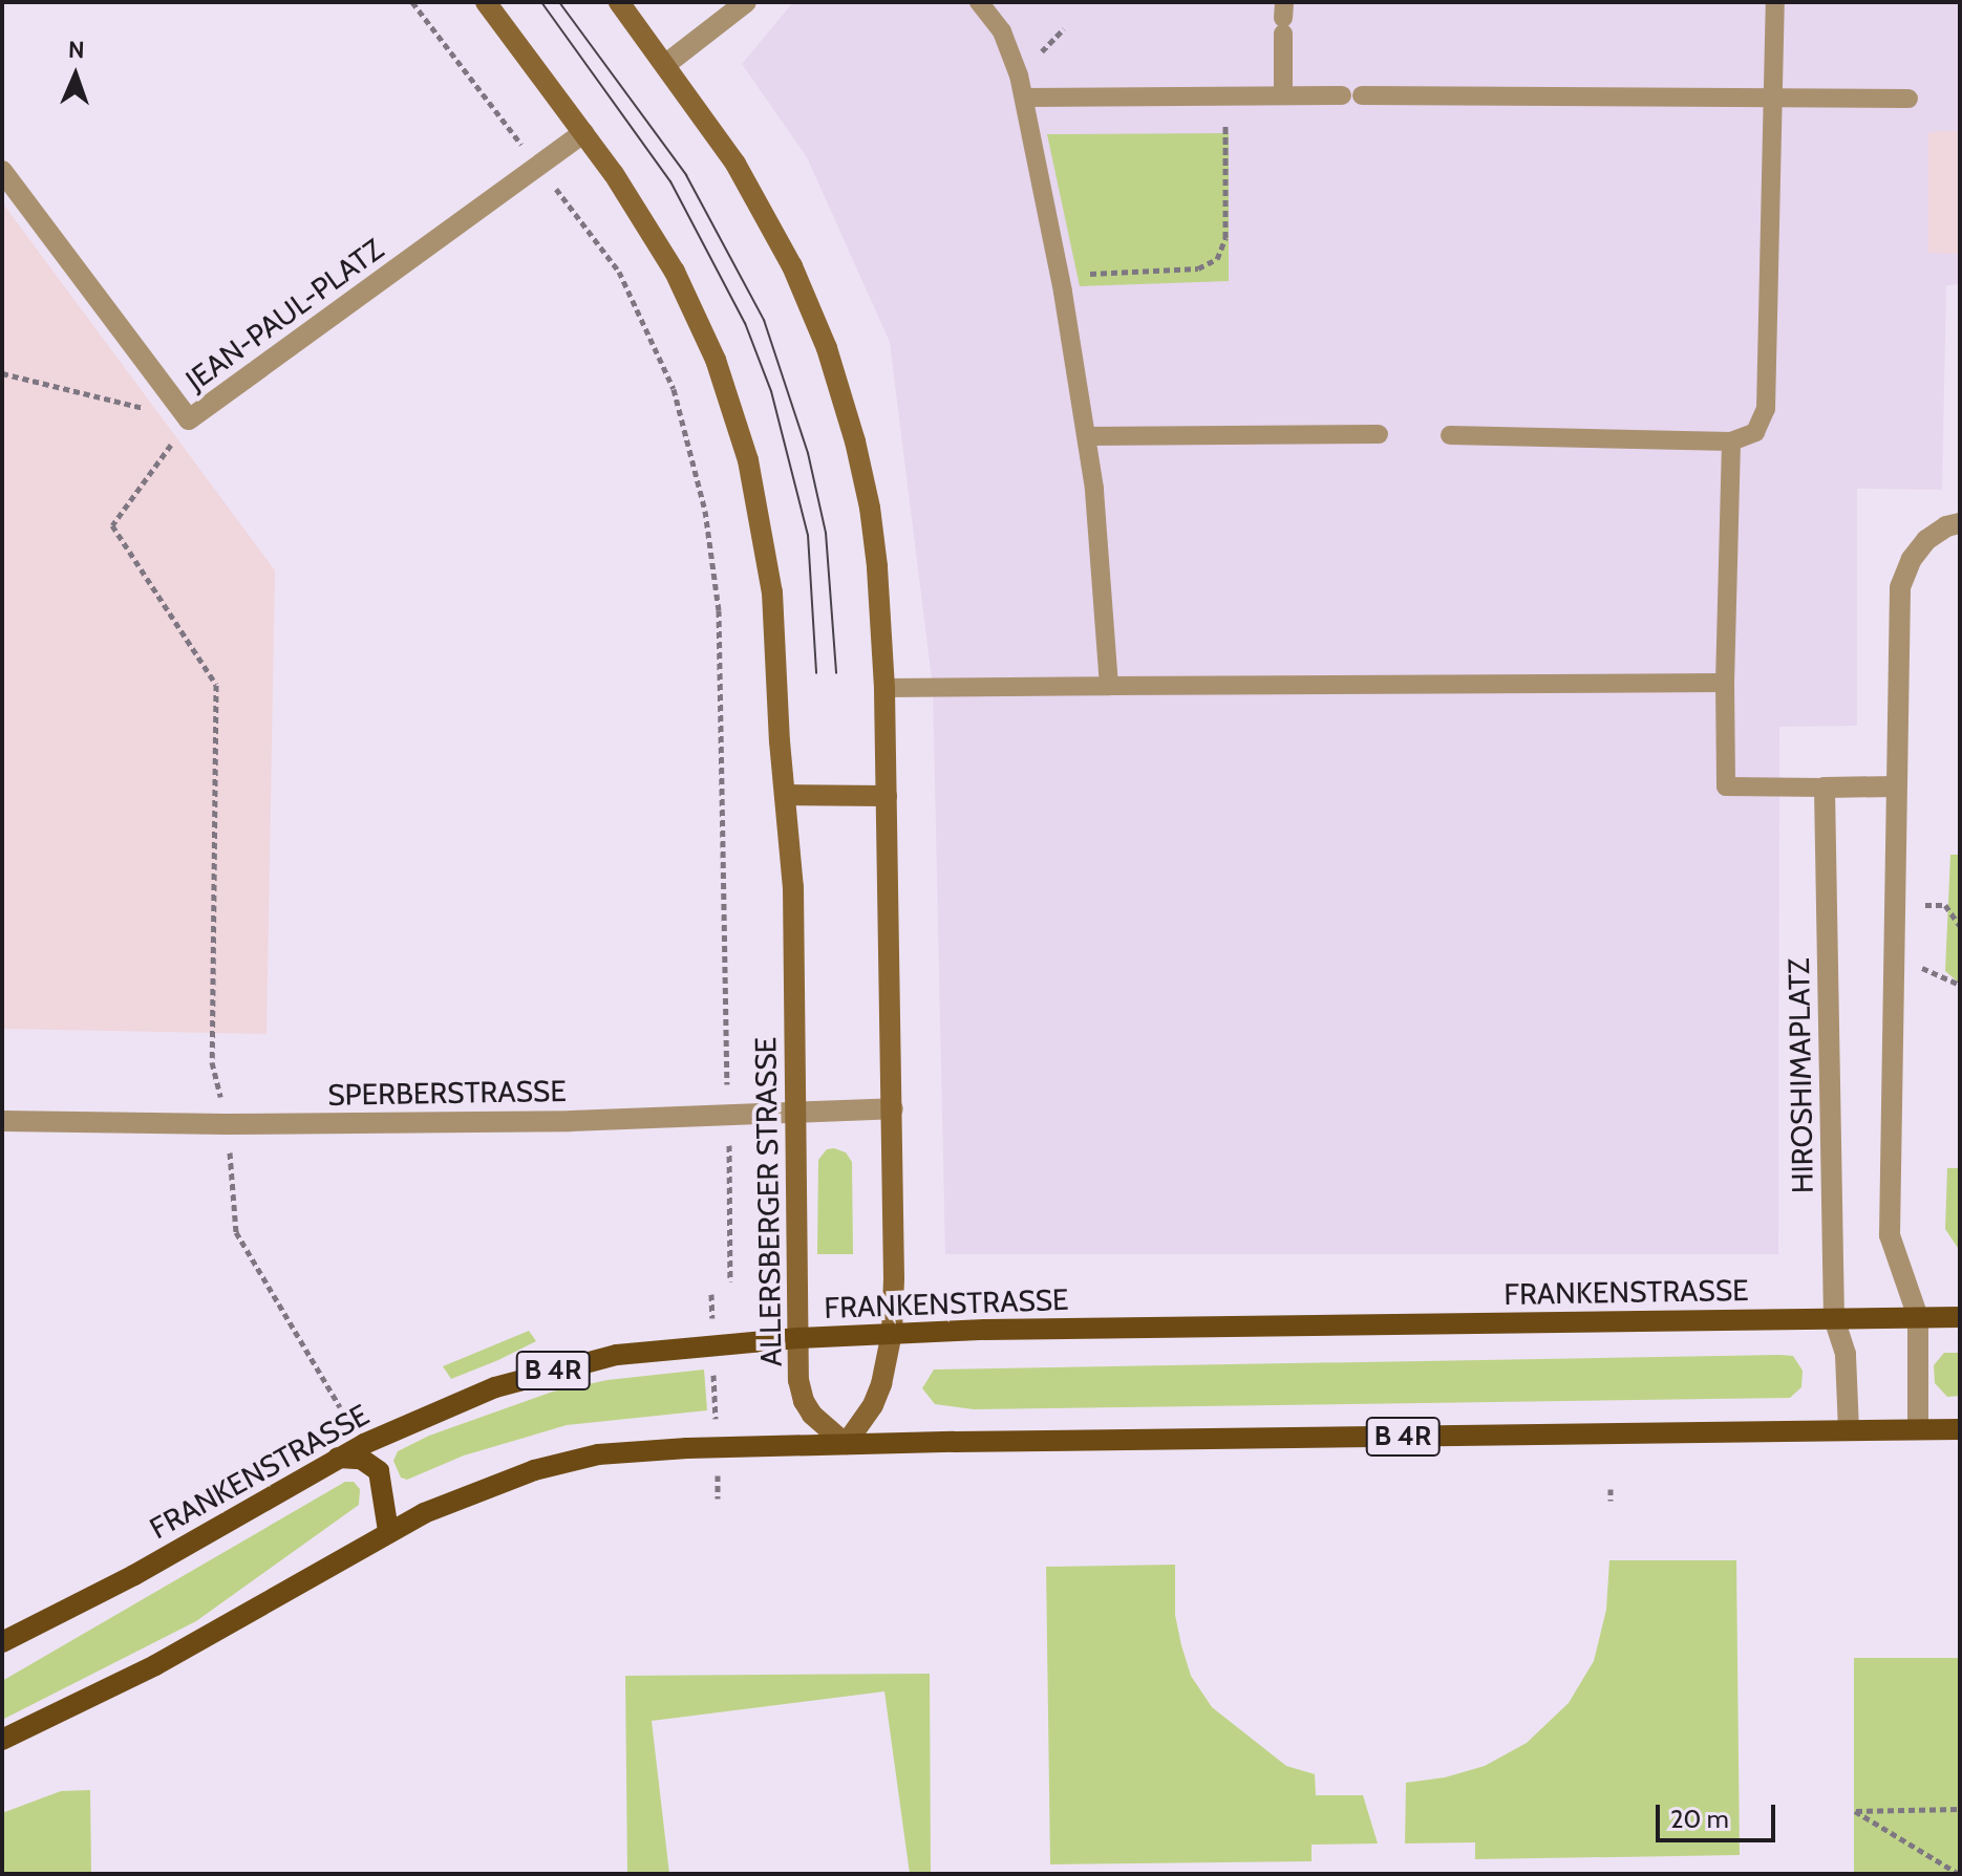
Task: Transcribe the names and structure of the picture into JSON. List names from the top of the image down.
{
  "streets": {
    "main road": ["ALLERSBERGER STRASSE", "FRANKENSTRASSE", "B 4R"],
    "street": ["JEAN-PAUL-PLATZ", "HIROSHIMAPLATZ", "SPERBERSTRASSE"]
  },
  "crossings": [
    ["JEAN-PAUL-PLATZ", "ALLERSBERGER STRASSE"],
    ["HIROSHIMAPLATZ", "FRANKENSTRASSE"],
    ["HIROSHIMAPLATZ", "B 4R"],
    ["SPERBERSTRASSE", "ALLERSBERGER STRASSE"],
    ["ALLERSBERGER STRASSE", "FRANKENSTRASSE"],
    ["ALLERSBERGER STRASSE", "B 4R"]
  ],
  "scale_bar": "20 m",
  "north": "top"
}
